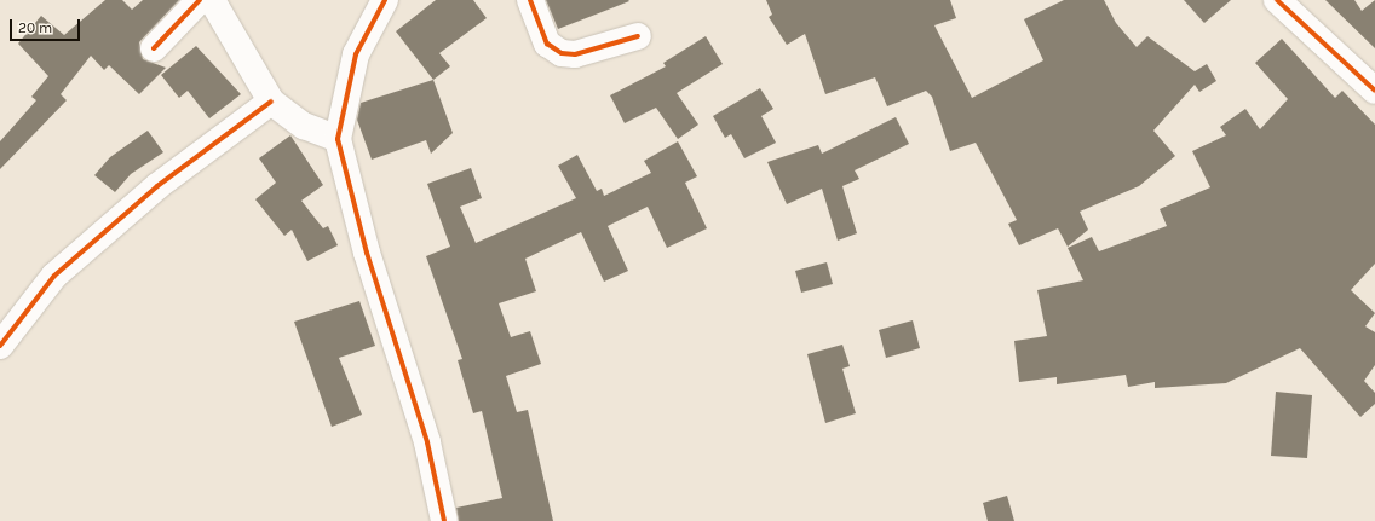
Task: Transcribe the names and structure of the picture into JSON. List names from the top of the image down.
{
  "scale_bar": "20 m"
}
